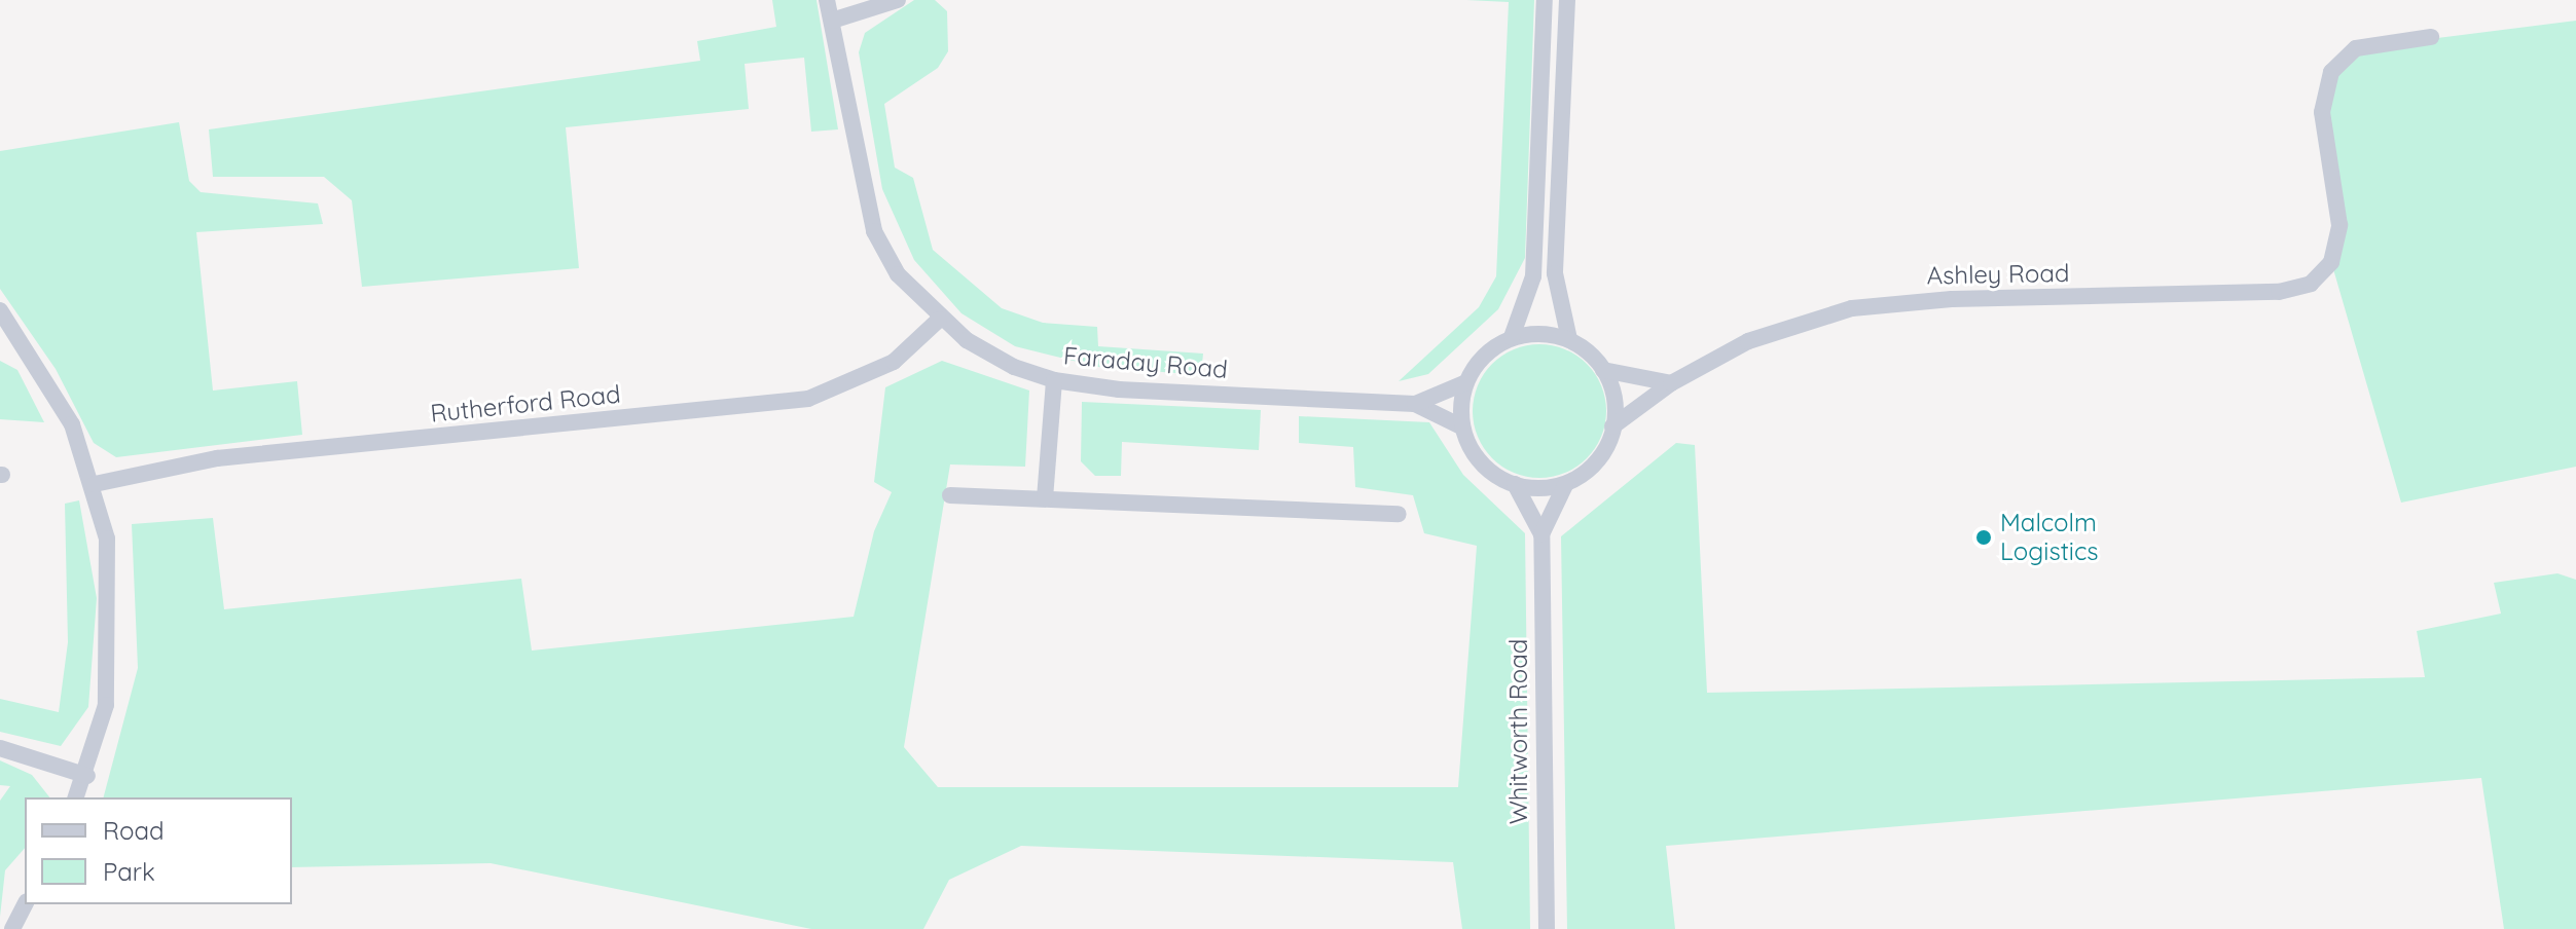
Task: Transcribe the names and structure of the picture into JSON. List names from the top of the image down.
{
  "streets": {
    "street": [
      "Ashley Road",
      "Faraday Road",
      "Rutherford Road",
      "Whitworth Road"
    ]
  },
  "crossings": [
    ["Ashley Road", "Faraday Road"],
    ["Ashley Road", "Whitworth Road"],
    ["Faraday Road", "Rutherford Road"],
    ["Faraday Road", "Whitworth Road"]
  ],
  "places": ["Malcolm Logistics"],
  "legend": ["Road", "Park"]
}
